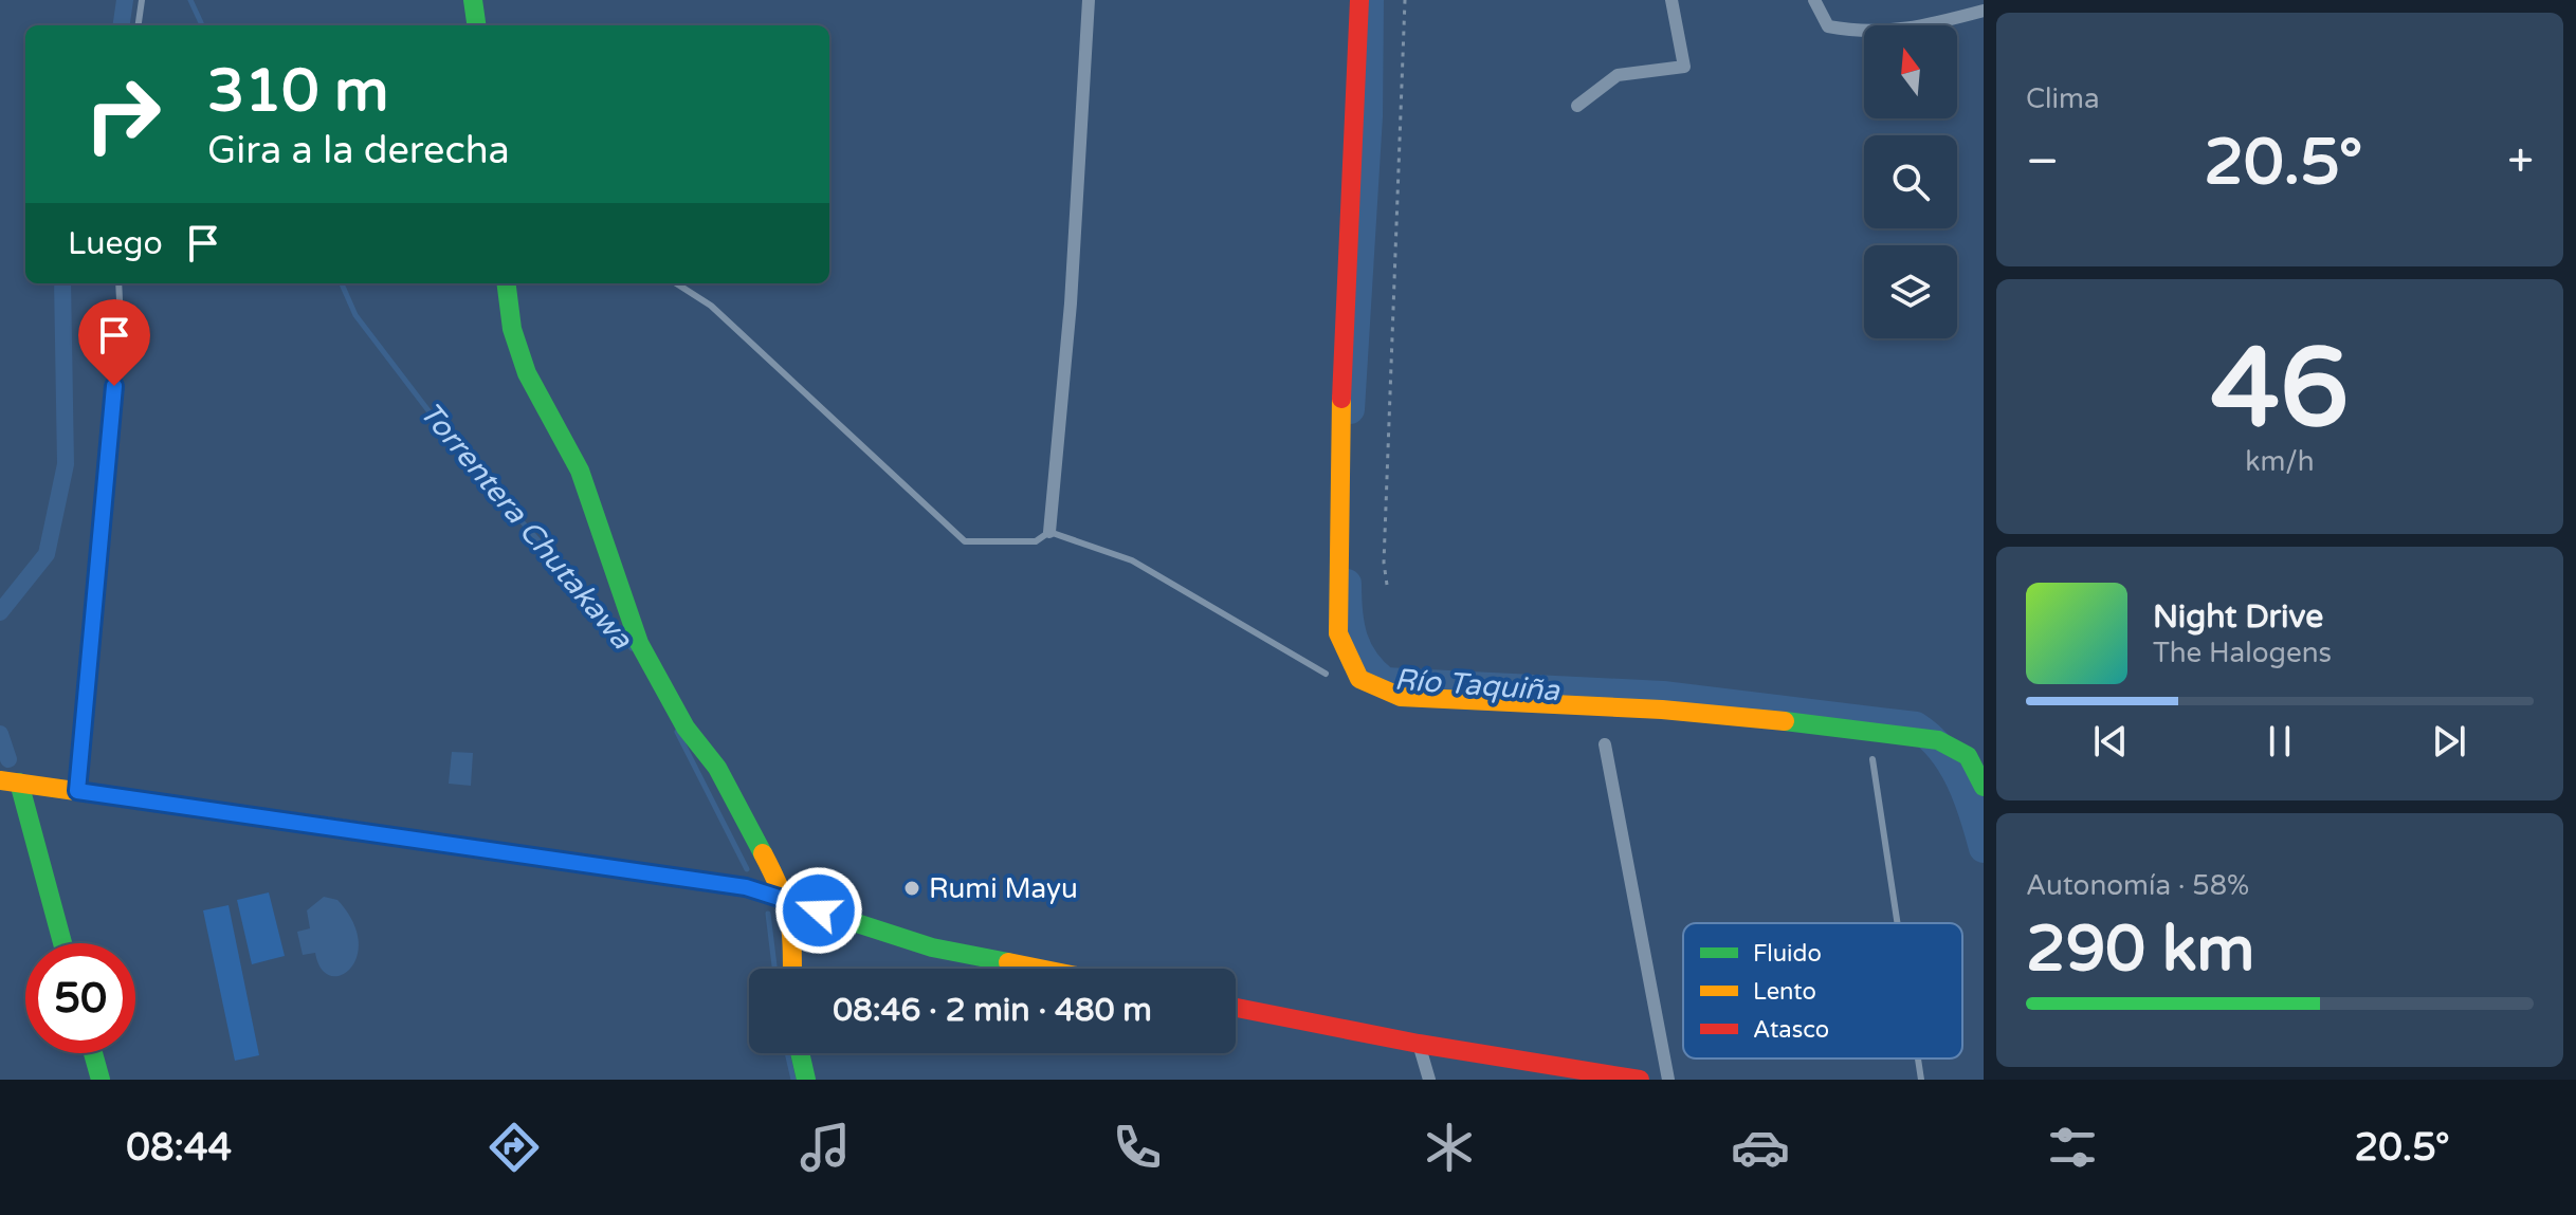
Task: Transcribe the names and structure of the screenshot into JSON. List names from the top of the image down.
{
  "water": ["Torrentera Chutakawa", "Río Taquiña"],
  "places": ["Rumi Mayu"],
  "legend": ["Fluido", "Lento", "Atasco"],
  "north": "top",
  "page": {
    "tile": [
      "Clima",
      ["46", "km/h"],
      ["Autonomía · 58%", "290 km"]
    ],
    "turn": ["310 m", "Gira a la derecha"],
    "heat": ["−", "20.5°", "+"],
    "then": "Luego",
    "song": ["Night Drive", "The Halogens"],
    "limit": "50",
    "trip": "08:46 · 2 min · 480 m",
    "tabs": ["08:44", "20.5°"]
  }
}
